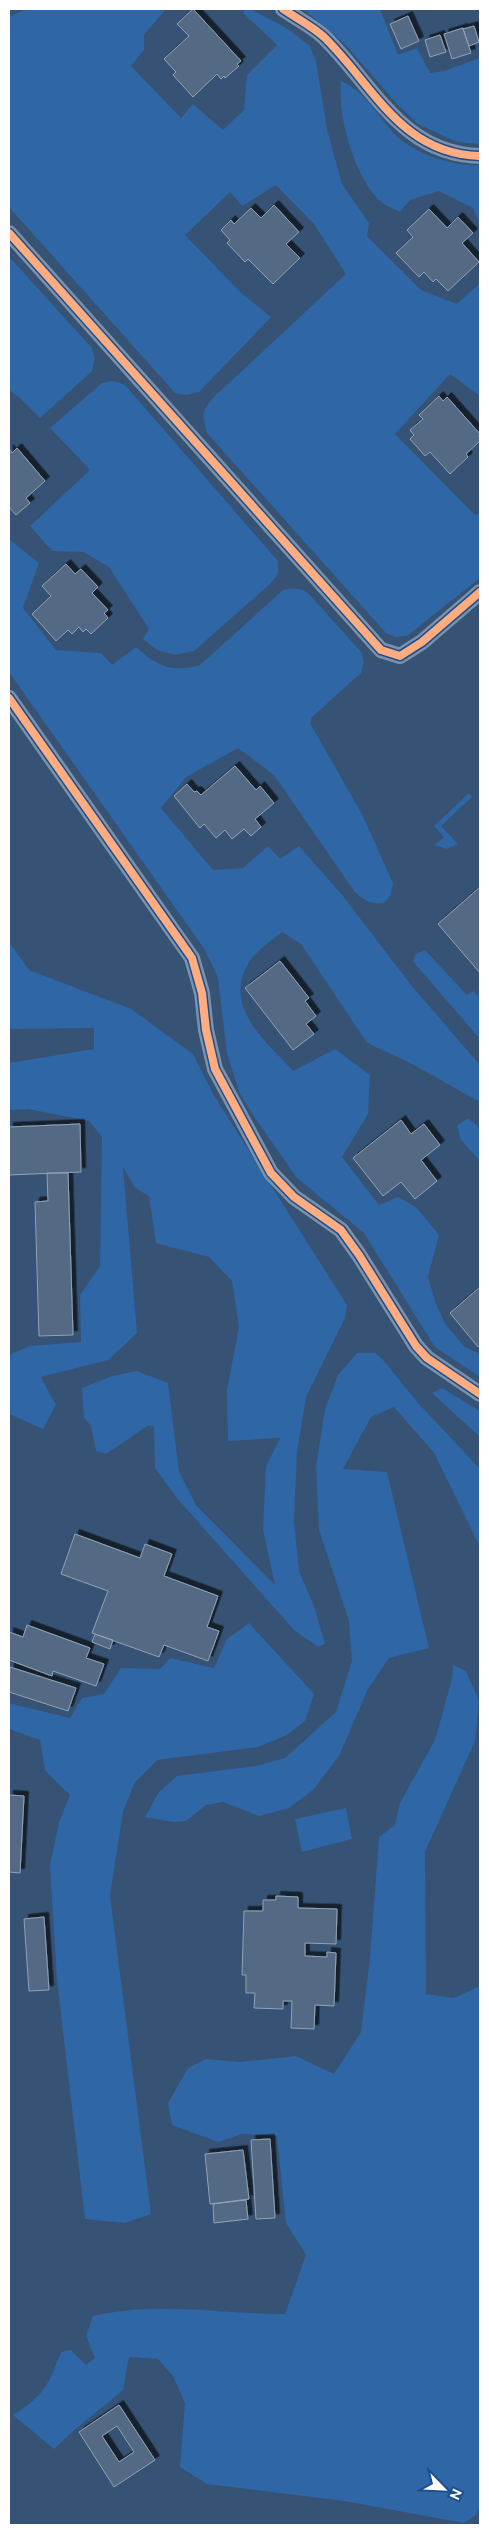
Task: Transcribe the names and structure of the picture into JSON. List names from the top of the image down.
{
  "north": "bottom right"
}
